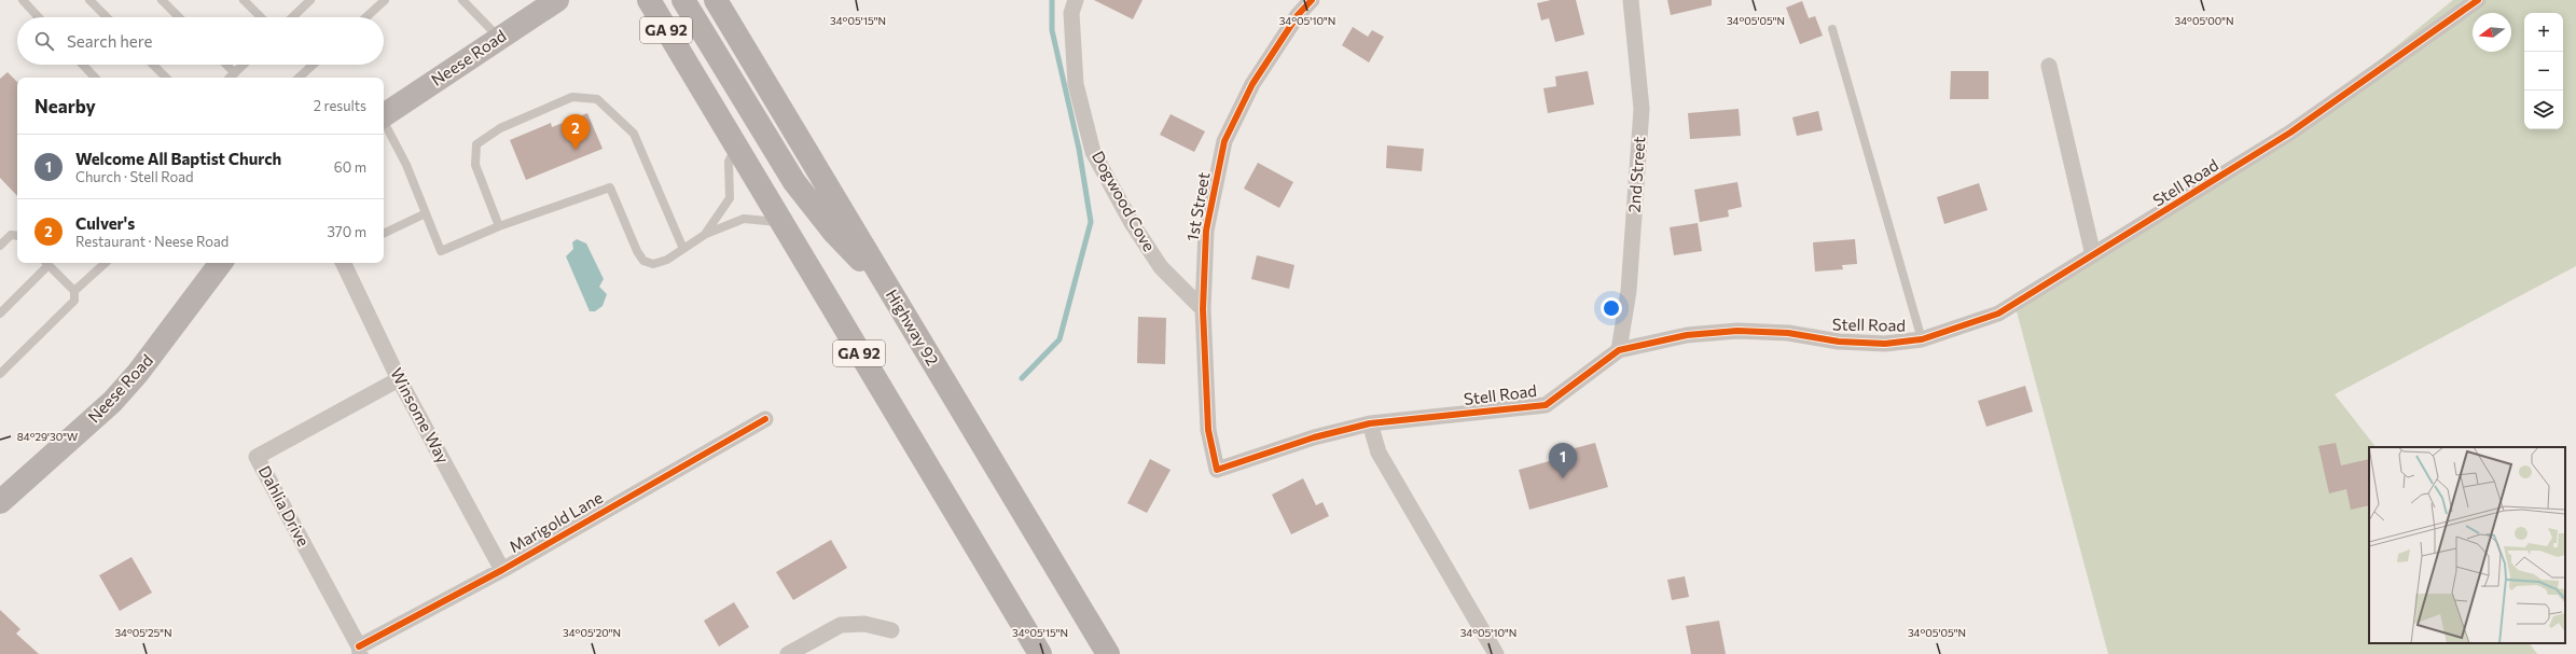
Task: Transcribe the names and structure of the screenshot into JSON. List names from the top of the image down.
{
  "streets": {
    "main road": ["GA 92", "Highway 92"],
    "street": [
      "Neese Road",
      "2nd Street",
      "Stell Road",
      "Dogwood Cove",
      "1st Street",
      "Winsome Way",
      "Dahlia Drive",
      "Marigold Lane"
    ]
  },
  "crossings": [
    ["2nd Street", "Stell Road"],
    ["Stell Road", "1st Street"],
    ["Dogwood Cove", "1st Street"],
    ["Winsome Way", "Dahlia Drive"],
    ["Winsome Way", "Marigold Lane"],
    ["Dahlia Drive", "Marigold Lane"]
  ],
  "north": "left",
  "page": {
    "map_buttons": ["+", "−"],
    "search": "Search here",
    "heading": ["Nearby", "2 results"],
    "pins": ["2", "1"],
    "list": [
      {
        "mark": "1",
        "name": "Welcome All Baptist Church",
        "note": "Church · Stell Road",
        "value": "60 m"
      },
      {
        "mark": "2",
        "name": "Culver's",
        "note": "Restaurant · Neese Road",
        "value": "370 m"
      }
    ]
  },
  "coordinates": [
    "34°05'15\"N",
    "34°05'10\"N",
    "34°05'05\"N",
    "34°05'00\"N",
    "84°29'30\"W",
    "34°05'25\"N",
    "34°05'20\"N"
  ]
}
